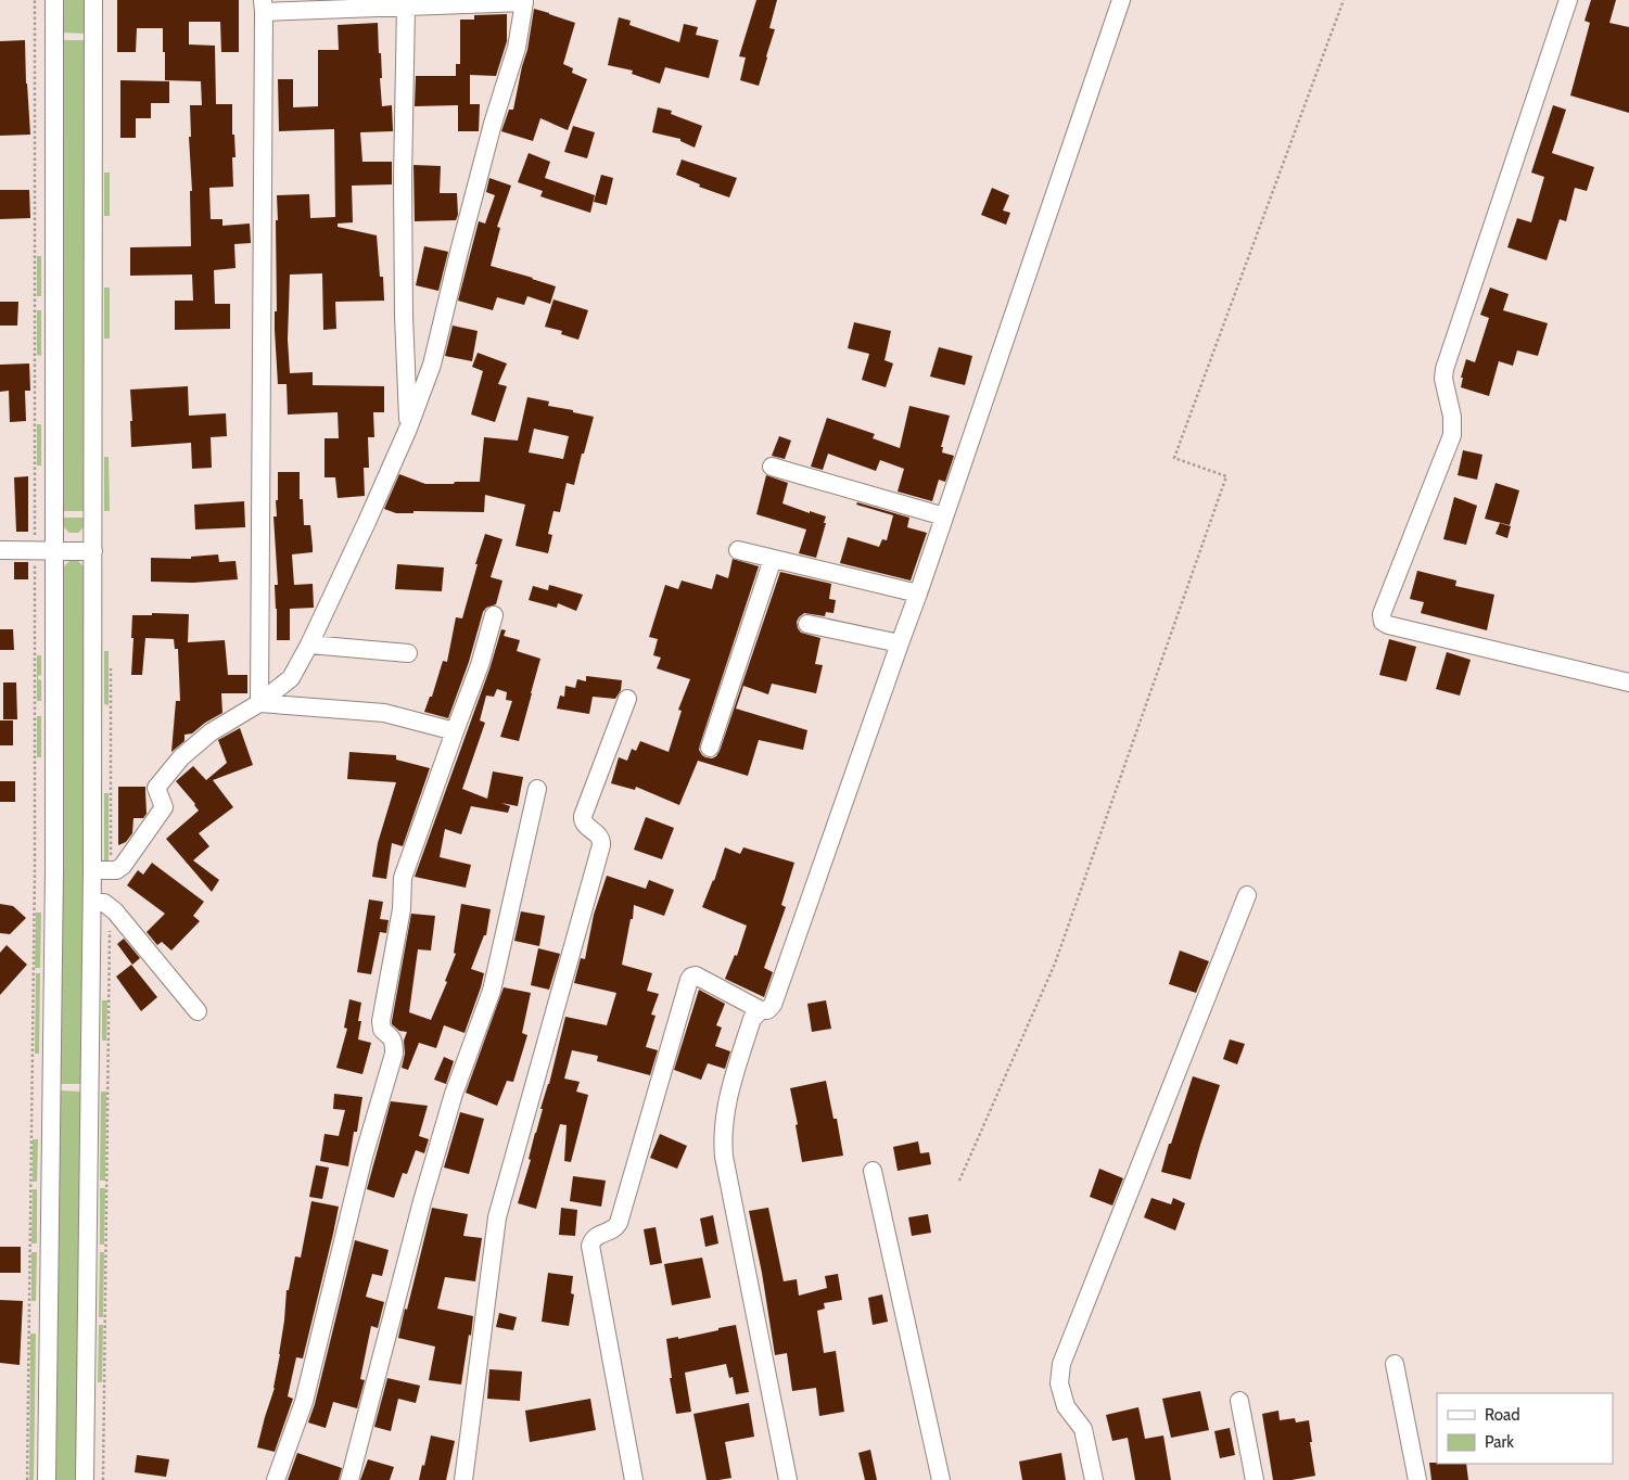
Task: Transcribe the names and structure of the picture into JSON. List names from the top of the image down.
{
  "legend": ["Road", "Park"]
}
